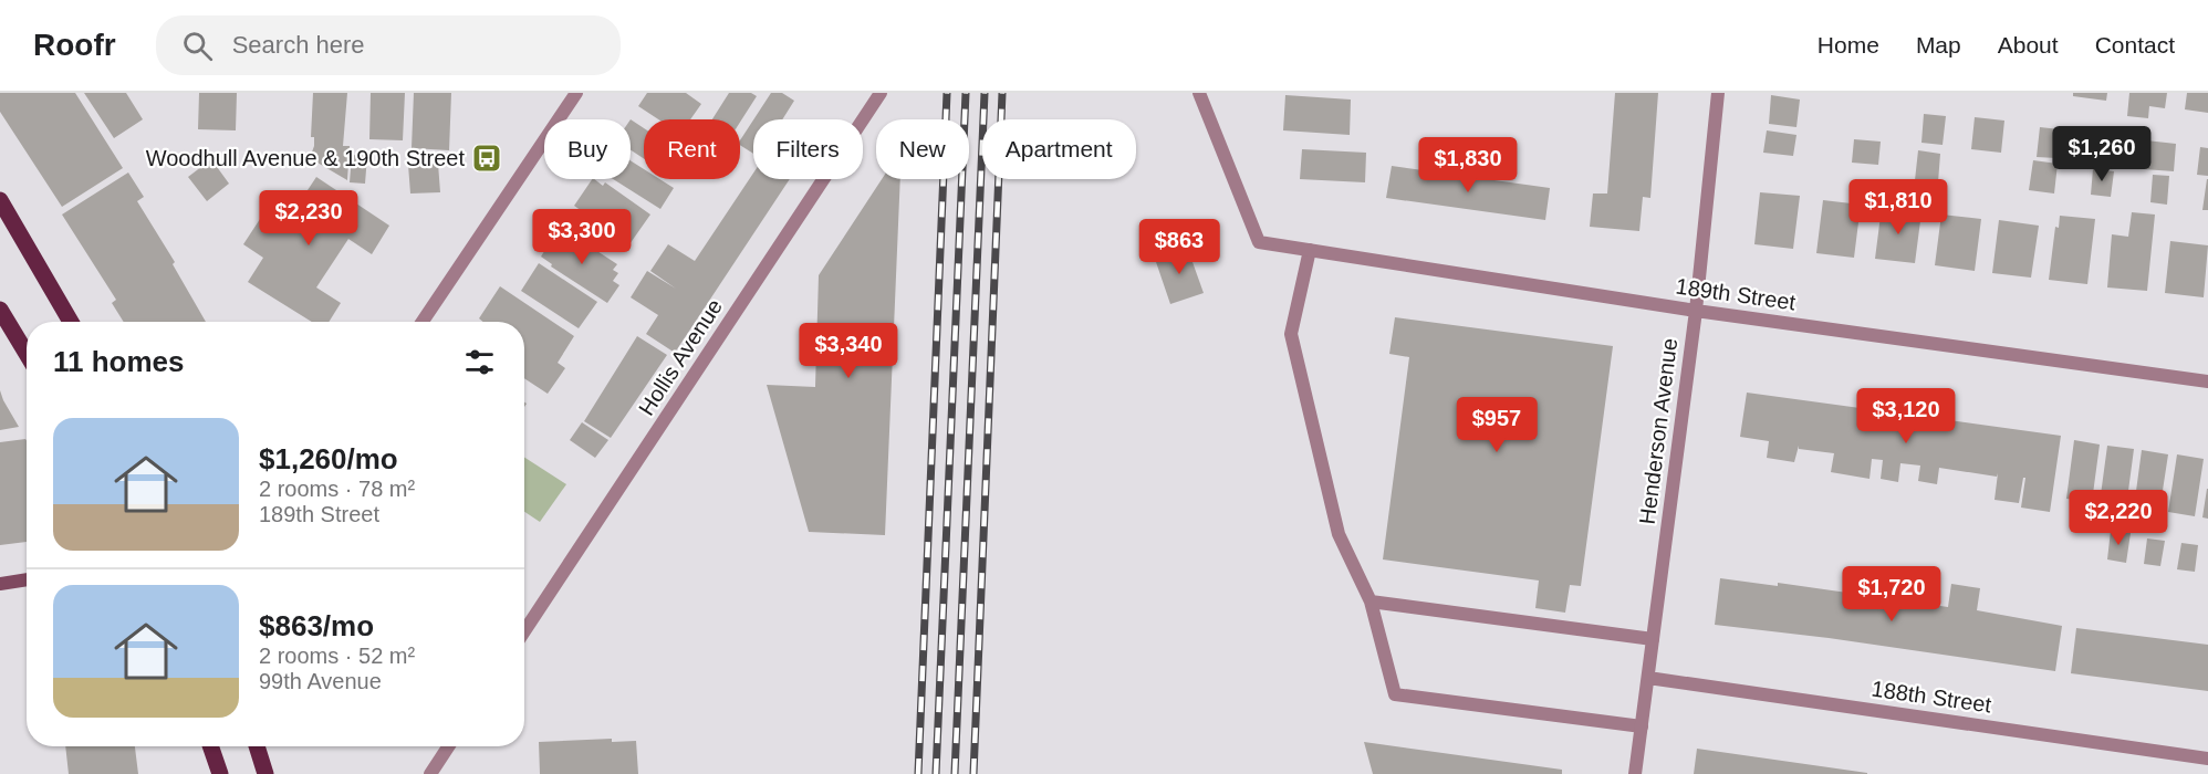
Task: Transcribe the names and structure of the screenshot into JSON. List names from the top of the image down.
{
  "streets": {
    "street": [
      "189th Street",
      "Hollis Avenue",
      "Henderson Avenue",
      "188th Street"
    ]
  },
  "crossings": [
    ["189th Street", "Henderson Avenue"],
    ["Henderson Avenue", "188th Street"]
  ],
  "places": {
    "bus stop": ["Woodhull Avenue & 190th Street"]
  },
  "page": {
    "header": "Roofr",
    "search": "Search here",
    "nav": [
      "Home",
      "Map",
      "About",
      "Contact"
    ],
    "chip": [
      "Buy",
      "Rent",
      "Filters",
      "New",
      "Apartment"
    ],
    "price": [
      "$1,260",
      "$1,830",
      "$1,810",
      "$2,230",
      "$3,300",
      "$863",
      "$3,340",
      "$3,120",
      "$957",
      "$2,220",
      "$1,720"
    ],
    "heading": "11 homes",
    "list": [
      {
        "name": "$1,260/mo",
        "note": "2 rooms · 78 m² · 189th Street"
      },
      {
        "name": "$863/mo",
        "note": "2 rooms · 52 m² · 99th Avenue"
      }
    ]
  }
}
